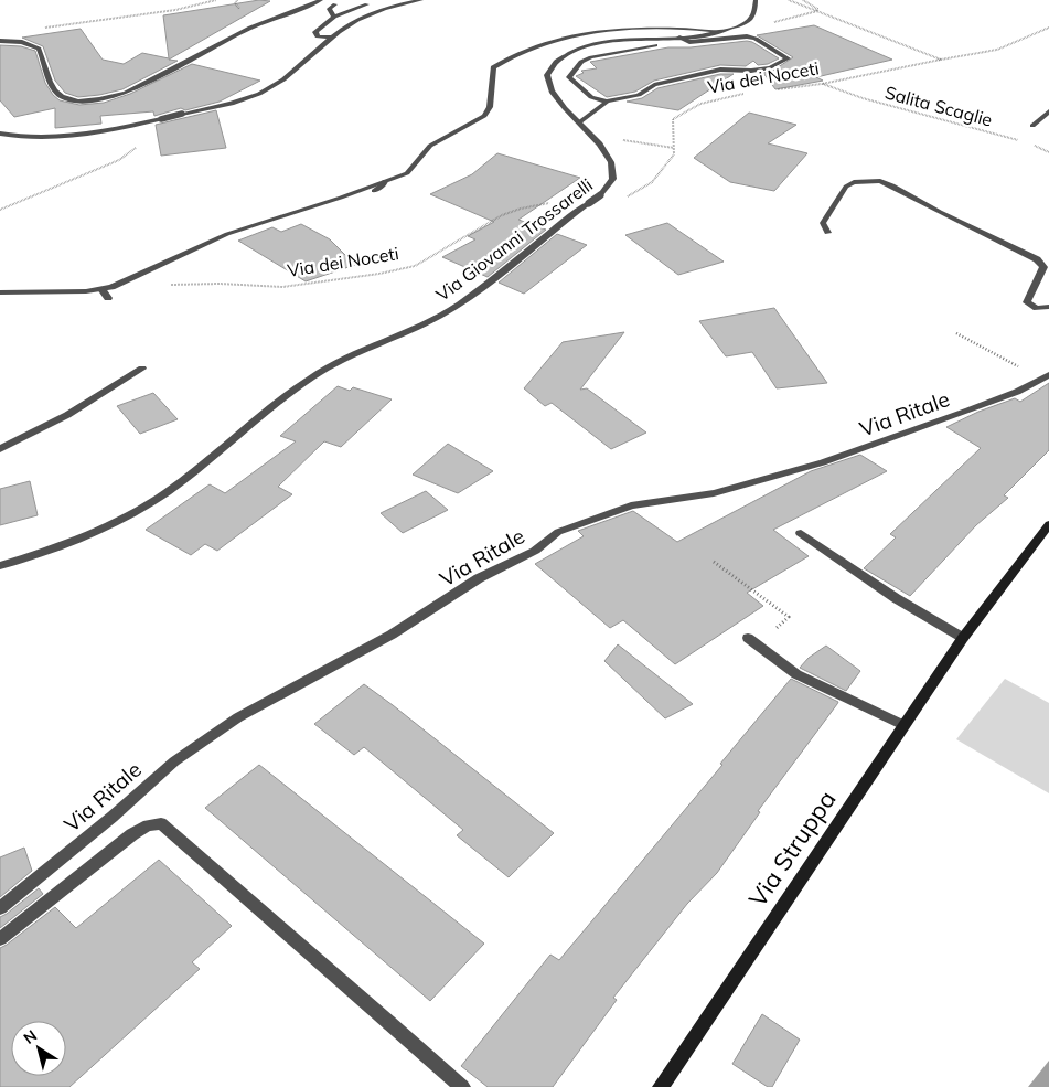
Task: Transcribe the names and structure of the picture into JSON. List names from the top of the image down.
{
  "streets": {
    "street": ["Via Giovanni Trossarelli", "Via Ritale", "Via Struppa"],
    "path": ["Via dei Noceti", "Salita Scaglie"]
  },
  "crossings": [
    ["Via dei Noceti", "Salita Scaglie"]
  ],
  "north": "top left"
}
